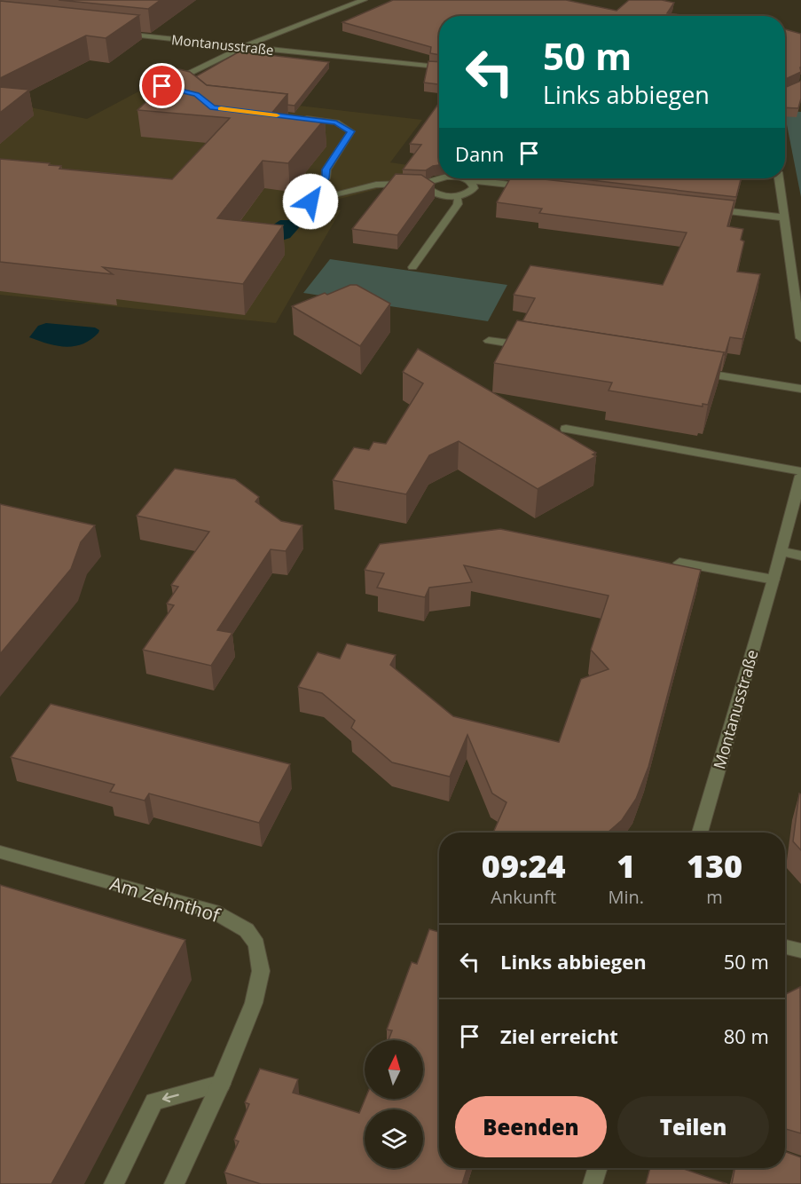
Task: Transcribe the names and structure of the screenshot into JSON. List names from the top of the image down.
{
  "streets": {
    "street": ["Montanusstraße", "Am Zehnthof"]
  },
  "north": "top",
  "page": {
    "turn": ["50 m", "Links abbiegen"],
    "then": "Dann",
    "eta": [
      "09:24",
      "Ankunft",
      "1",
      "Min.",
      "130",
      "m"
    ],
    "list": [
      {
        "name": "Links abbiegen",
        "value": "50 m"
      },
      {
        "name": "Ziel erreicht",
        "value": "80 m"
      }
    ],
    "buttons": ["Beenden", "Teilen"]
  }
}
